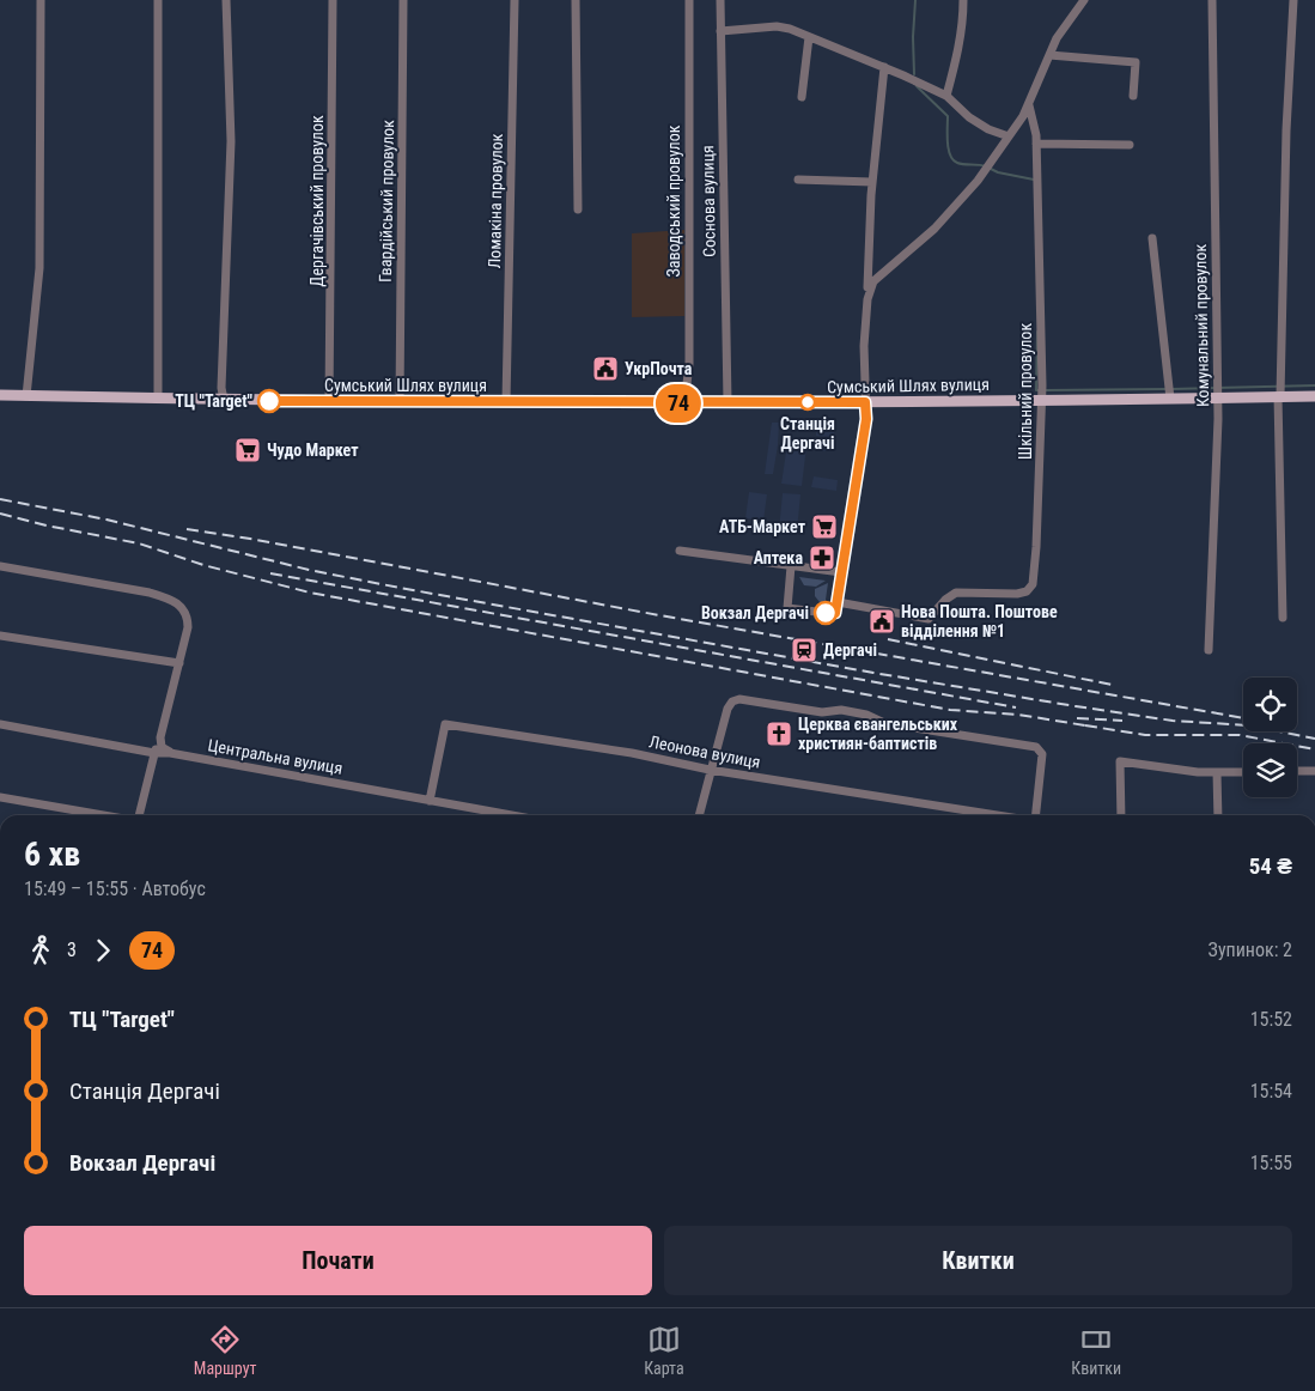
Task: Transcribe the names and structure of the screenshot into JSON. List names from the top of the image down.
{
  "streets": {
    "main road": ["Сумський Шлях вулиця"],
    "street": [
      "Дергачівський провулок",
      "Гвардійський провулок",
      "Ломакіна провулок",
      "Заводський провулок",
      "Соснова вулиця",
      "Комунальний провулок",
      "Шкільний провулок",
      "Леонова вулиця",
      "Центральна вулиця"
    ]
  },
  "crossings": [
    ["Дергачівський провулок", "Сумський Шлях вулиця"],
    ["Гвардійський провулок", "Сумський Шлях вулиця"],
    ["Ломакіна провулок", "Сумський Шлях вулиця"],
    ["Заводський провулок", "Сумський Шлях вулиця"],
    ["Соснова вулиця", "Сумський Шлях вулиця"],
    ["Комунальний провулок", "Сумський Шлях вулиця"],
    ["Сумський Шлях вулиця", "Шкільний провулок"],
    ["Леонова вулиця", "Центральна вулиця"]
  ],
  "places": {
    "public building": ["УкрПочта", "Нова Пошта. Поштове відділення №1"],
    "other": ["ТЦ \"Target\"", "Станція Дергачі", "Вокзал Дергачі"],
    "supermarket": ["Чудо Маркет", "АТБ-Маркет"],
    "pharmacy": ["Аптека"],
    "station": ["Дергачі"],
    "church": ["Церква євангельських християн-баптистів"]
  },
  "lines": ["bus line 74"],
  "page": {
    "on_map": "74",
    "heading": ["6 хв", "15:49 – 15:55 · Автобус", "54 ₴"],
    "legs": ["3", "74", "Зупинок: 2"],
    "list": [
      {
        "name": "ТЦ \"Target\"",
        "value": "15:52"
      },
      {
        "name": "Станція Дергачі",
        "value": "15:54"
      },
      {
        "name": "Вокзал Дергачі",
        "value": "15:55"
      }
    ],
    "buttons": ["Почати", "Квитки"],
    "tabs": ["Маршрут", "Карта", "Квитки"]
  }
}
